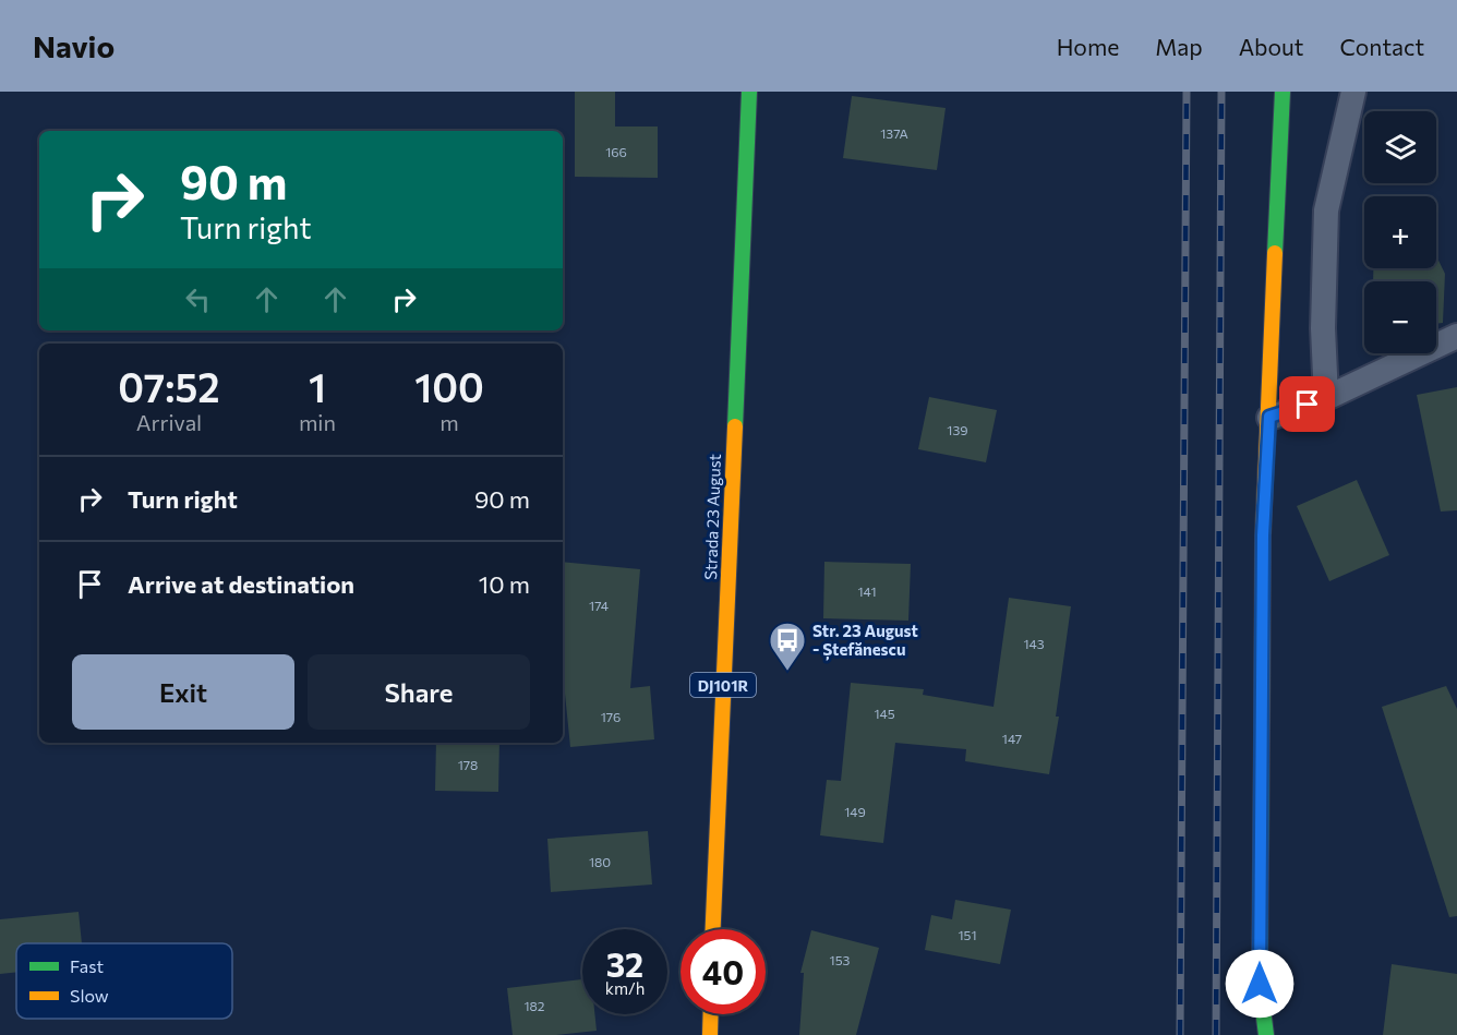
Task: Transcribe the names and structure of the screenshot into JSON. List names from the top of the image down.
{
  "streets": {
    "street": ["Strada 23 August", "DJ101R"]
  },
  "places": {
    "bus stop": ["Str. 23 August - Ștefănescu"]
  },
  "house_numbers": [
    "137A",
    "166",
    "139",
    "141",
    "174",
    "143",
    "145",
    "176",
    "147",
    "178",
    "149",
    "180",
    "151",
    "153",
    "182"
  ],
  "legend": ["Fast", "Slow"],
  "page": {
    "header": "Navio",
    "nav": [
      "Home",
      "Map",
      "About",
      "Contact"
    ],
    "map_buttons": ["+", "−"],
    "turn": ["90 m", "Turn right"],
    "eta": [
      "07:52",
      "Arrival",
      "1",
      "min",
      "100",
      "m"
    ],
    "list": [
      {
        "name": "Turn right",
        "value": "90 m"
      },
      {
        "name": "Arrive at destination",
        "value": "10 m"
      }
    ],
    "buttons": ["Exit", "Share"],
    "speed": "32 km/h",
    "limit": "40"
  }
}
